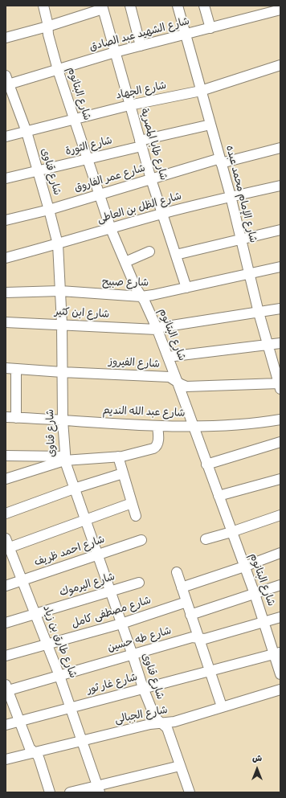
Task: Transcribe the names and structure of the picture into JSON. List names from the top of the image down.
{
  "streets": {
    "street": [
      "شارع الشهيد عبد الصادق",
      "شارع الجهاد",
      "شارع البتانوم",
      "شارع طابا المصرية",
      "شارع الثورة",
      "شارع قناوى",
      "شارع عمر الفاروق",
      "شارع الإمام محمد عبده",
      "شارع الظل بن العاطى",
      "شارع صبيح",
      "شارع ابن كثير",
      "شارع الفيروز",
      "شارع عبد الله النديم",
      "شارع احمد ظريف",
      "شارع اليرموك",
      "شارع مصطفى كامل",
      "شارع طه حسين",
      "شارع طارق بن زياد",
      "شارع غار ثور",
      "شارع الجبالى"
    ]
  },
  "crossings": [
    ["شارع الشهيد عبد الصادق", "شارع البتانوم"],
    ["شارع الشهيد عبد الصادق", "شارع طابا المصرية"],
    ["شارع الشهيد عبد الصادق", "شارع قناوى"],
    ["شارع الشهيد عبد الصادق", "شارع الإمام محمد عبده"],
    ["شارع الجهاد", "شارع البتانوم"],
    ["شارع الجهاد", "شارع طابا المصرية"],
    ["شارع الجهاد", "شارع قناوى"],
    ["شارع الجهاد", "شارع الإمام محمد عبده"],
    ["شارع البتانوم", "شارع الثورة"],
    ["شارع البتانوم", "شارع عمر الفاروق"],
    ["شارع البتانوم", "شارع الظل بن العاطى"],
    ["شارع البتانوم", "شارع صبيح"],
    ["شارع البتانوم", "شارع ابن كثير"],
    ["شارع البتانوم", "شارع الفيروز"],
    ["شارع البتانوم", "شارع عبد الله النديم"],
    ["شارع البتانوم", "شارع طه حسين"],
    ["شارع البتانوم", "شارع غار ثور"],
    ["شارع طابا المصرية", "شارع الثورة"],
    ["شارع طابا المصرية", "شارع عمر الفاروق"],
    ["شارع طابا المصرية", "شارع الظل بن العاطى"],
    ["شارع طابا المصرية", "شارع صبيح"],
    ["شارع الثورة", "شارع قناوى"],
    ["شارع الثورة", "شارع الإمام محمد عبده"],
    ["شارع قناوى", "شارع عمر الفاروق"],
    ["شارع قناوى", "شارع الظل بن العاطى"],
    ["شارع قناوى", "شارع صبيح"],
    ["شارع قناوى", "شارع ابن كثير"],
    ["شارع قناوى", "شارع الفيروز"],
    ["شارع قناوى", "شارع عبد الله النديم"],
    ["شارع قناوى", "شارع احمد ظريف"],
    ["شارع قناوى", "شارع اليرموك"],
    ["شارع قناوى", "شارع مصطفى كامل"],
    ["شارع قناوى", "شارع طه حسين"],
    ["شارع قناوى", "شارع غار ثور"],
    ["شارع قناوى", "شارع الجبالى"],
    ["شارع عمر الفاروق", "شارع الإمام محمد عبده"],
    ["شارع الإمام محمد عبده", "شارع الظل بن العاطى"],
    ["شارع الإمام محمد عبده", "شارع صبيح"],
    ["شارع الإمام محمد عبده", "شارع ابن كثير"],
    ["شارع الإمام محمد عبده", "شارع الفيروز"],
    ["شارع احمد ظريف", "شارع طارق بن زياد"],
    ["شارع اليرموك", "شارع طارق بن زياد"],
    ["شارع مصطفى كامل", "شارع طارق بن زياد"],
    ["شارع طه حسين", "شارع طارق بن زياد"],
    ["شارع طارق بن زياد", "شارع غار ثور"],
    ["شارع طارق بن زياد", "شارع الجبالى"]
  ],
  "north": "top"
}
